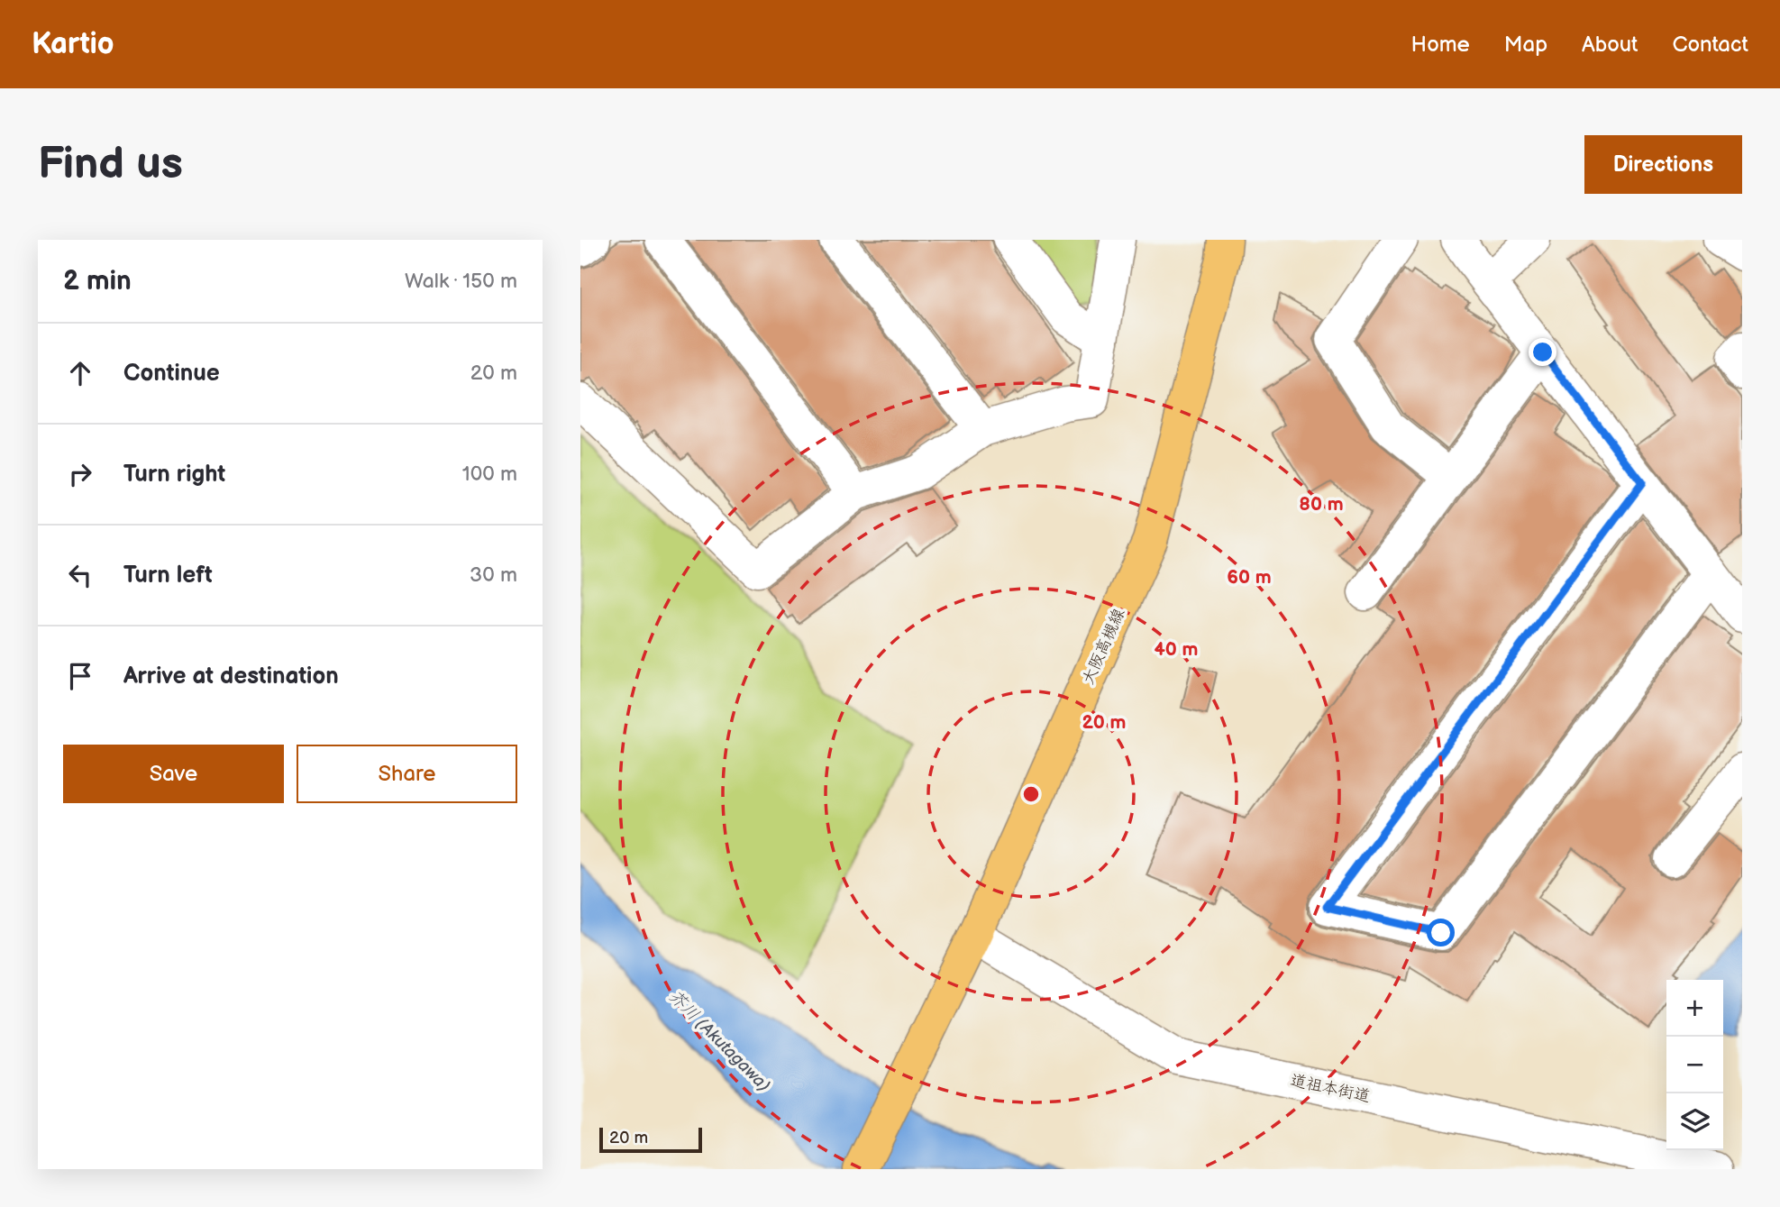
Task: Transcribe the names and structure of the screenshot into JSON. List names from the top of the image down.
{
  "streets": {
    "main road": ["大阪高槻線"],
    "street": ["道祖本街道"]
  },
  "crossings": [
    ["大阪高槻線", "道祖本街道"]
  ],
  "water": ["芥川 (Akutagawa)"],
  "scale_bar": "20 m",
  "page": {
    "header": "Kartio",
    "nav": [
      "Home",
      "Map",
      "About",
      "Contact"
    ],
    "buttons": [
      "Directions",
      ["Save", "Share"]
    ],
    "title": "Find us",
    "heading": ["2 min", "Walk · 150 m"],
    "list": [
      ["Continue", "20 m"],
      ["Turn right", "100 m"],
      ["Turn left", "30 m"],
      "Arrive at destination"
    ],
    "map_buttons": ["+", "−"],
    "scale": "20 m"
  },
  "rings": [
    "80 m",
    "60 m",
    "40 m",
    "20 m"
  ]
}
